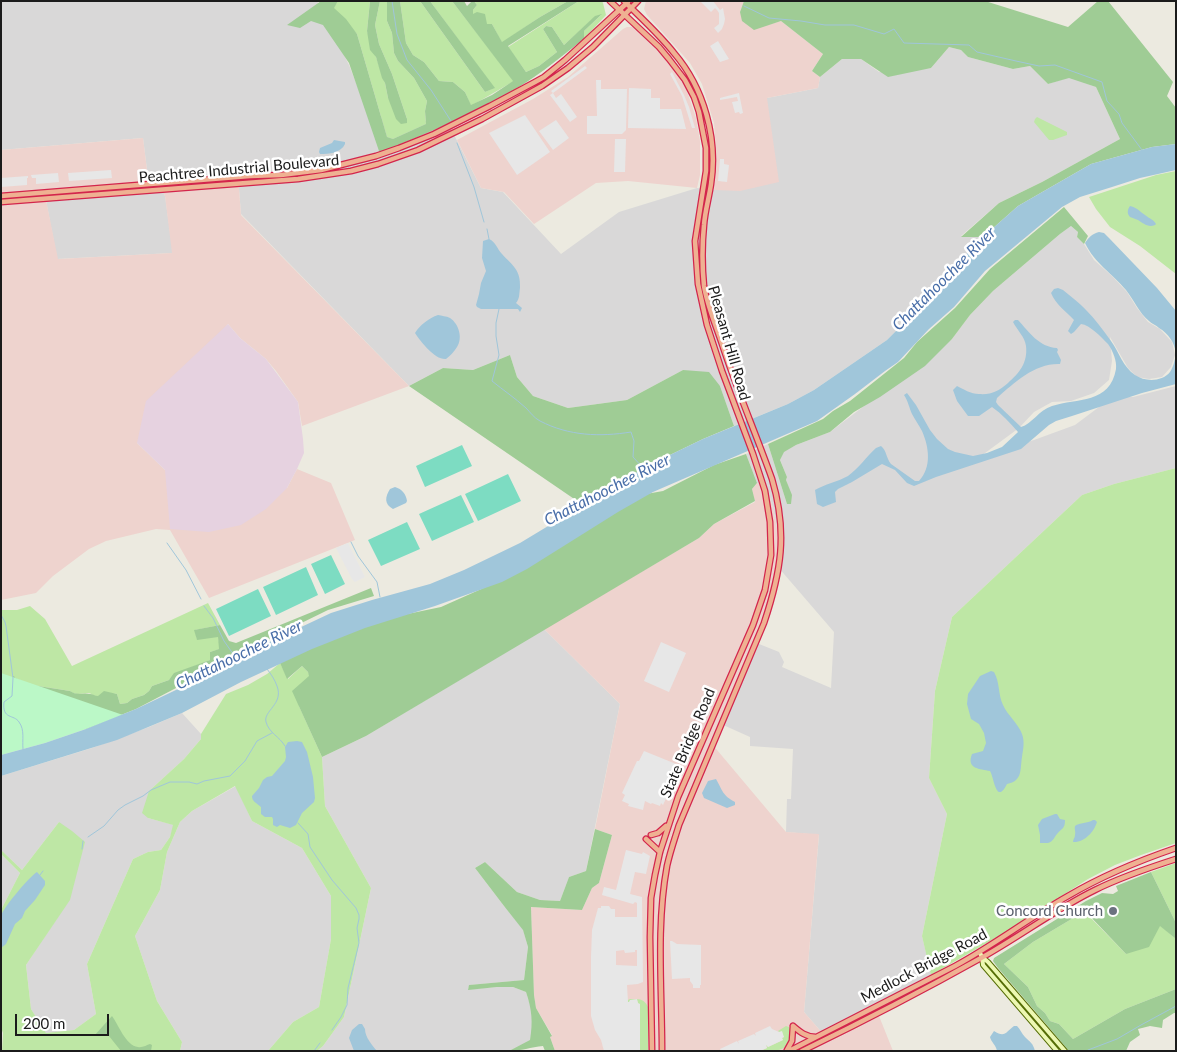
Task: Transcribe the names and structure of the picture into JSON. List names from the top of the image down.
{
  "streets": {
    "highway": [
      "Peachtree Industrial Boulevard",
      "Pleasant Hill Road",
      "State Bridge Road",
      "Medlock Bridge Road"
    ]
  },
  "crossings": [
    ["Peachtree Industrial Boulevard", "Pleasant Hill Road"],
    ["Pleasant Hill Road", "State Bridge Road"]
  ],
  "water": ["Chattahoochee River"],
  "places": ["Concord Church"],
  "scale_bar": "200 m"
}
